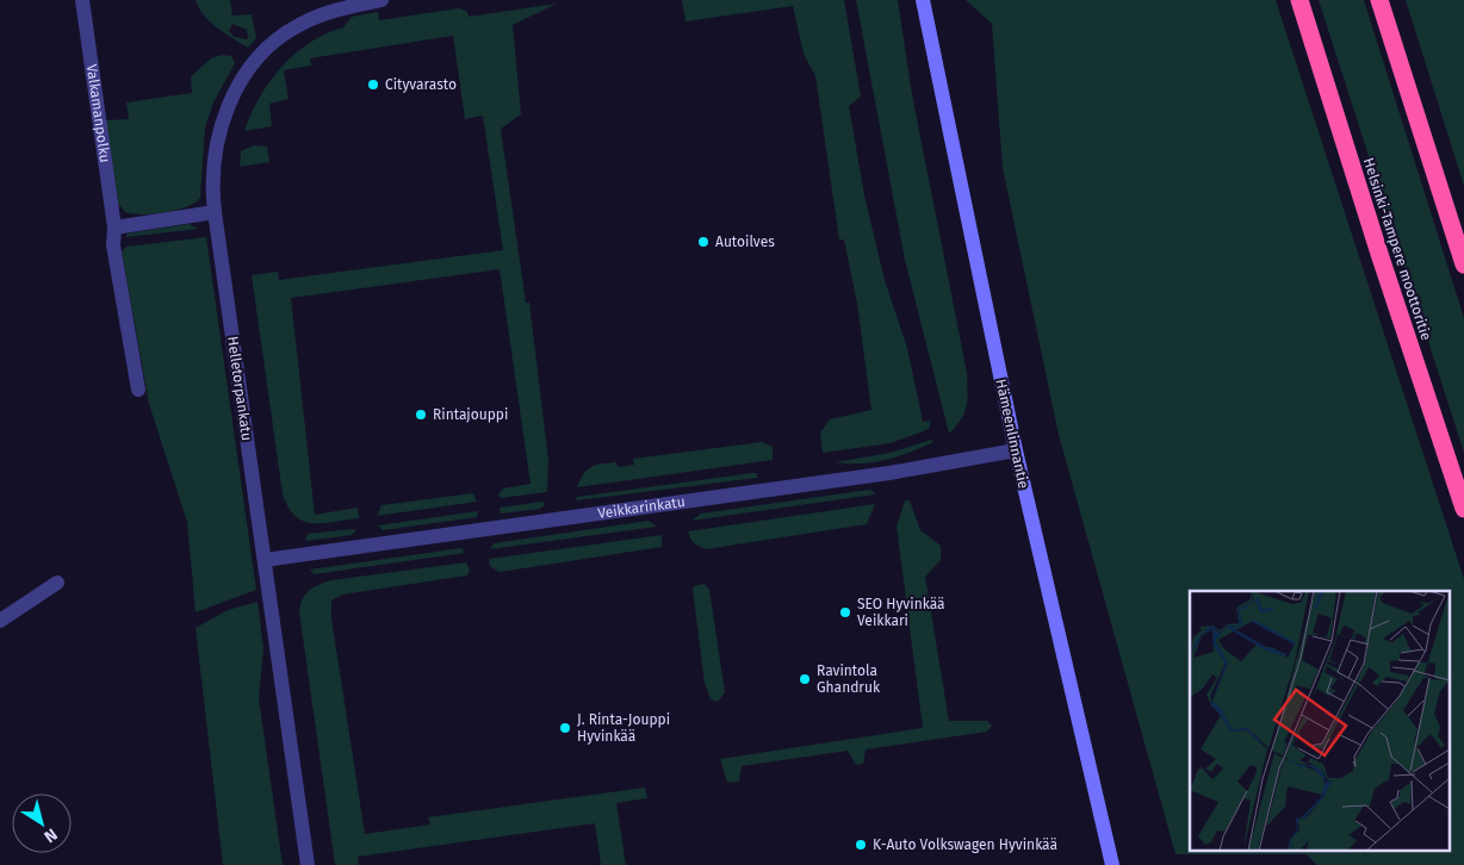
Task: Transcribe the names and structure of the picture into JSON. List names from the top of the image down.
{
  "streets": {
    "highway": ["Helsinki-Tampere moottoritie"],
    "main road": ["Hämeenlinnantie"],
    "street": ["Valkamanpolku", "Helletorpankatu", "Veikkarinkatu"]
  },
  "crossings": [
    ["Helletorpankatu", "Veikkarinkatu"],
    ["Hämeenlinnantie", "Veikkarinkatu"]
  ],
  "places": [
    "Cityvarasto",
    "Autoilves",
    "Rintajouppi",
    "SEO Hyvinkää Veikkari",
    "Ravintola Ghandruk",
    "J. Rinta-Jouppi Hyvinkää",
    "K-Auto Volkswagen Hyvinkää"
  ],
  "north": "bottom right"
}
